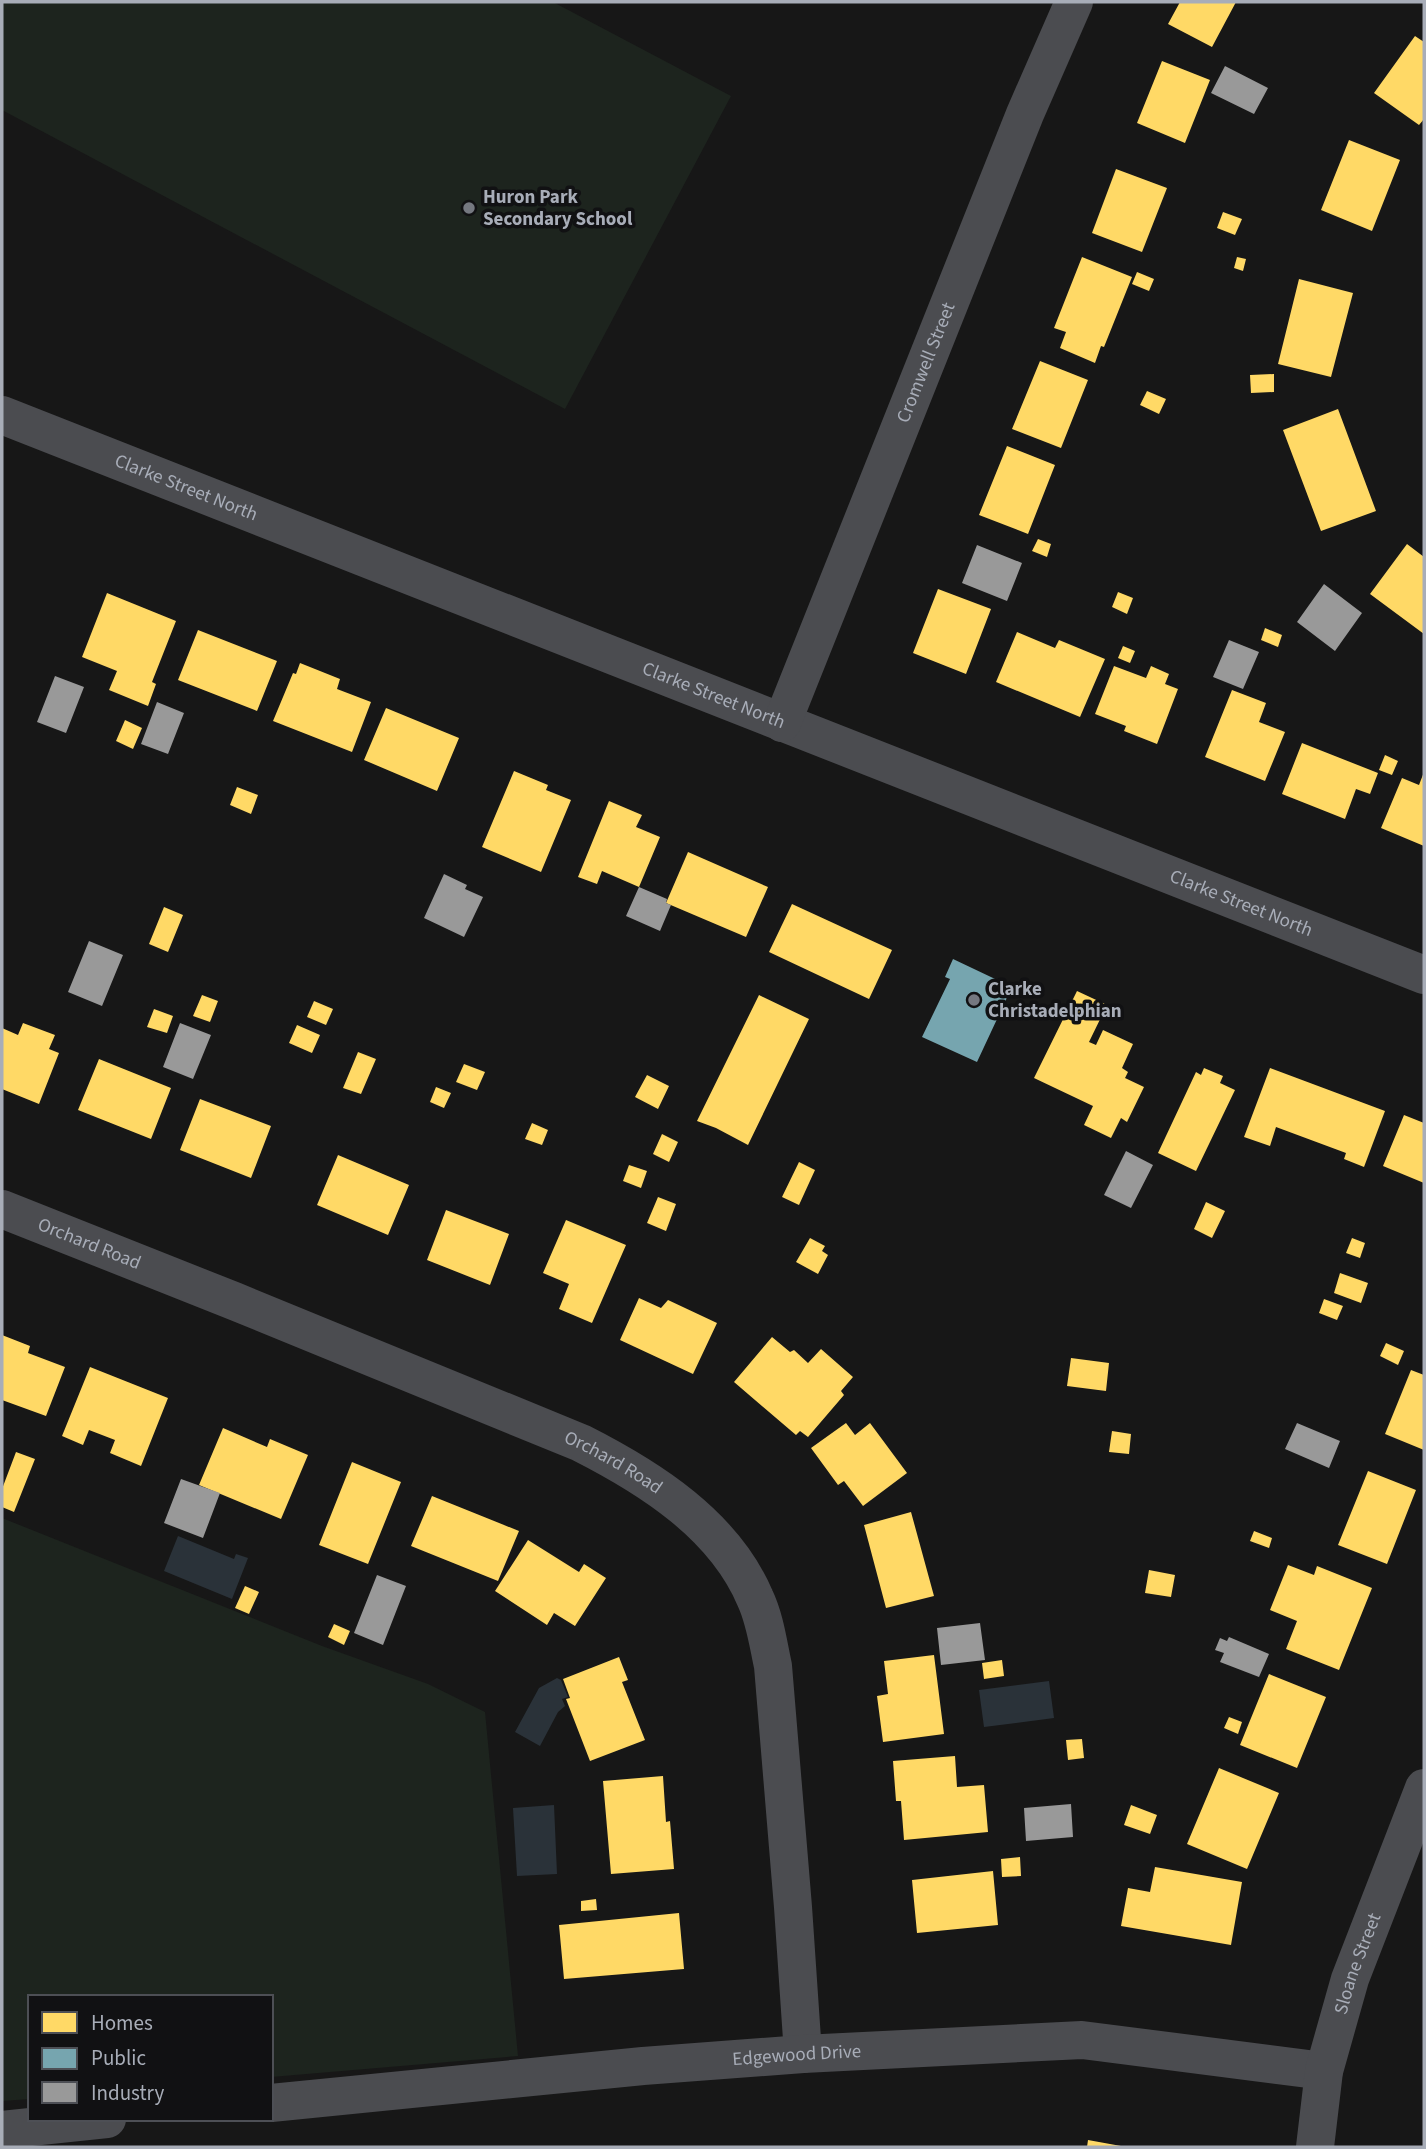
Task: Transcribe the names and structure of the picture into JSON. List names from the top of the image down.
{
  "streets": {
    "street": [
      "Cromwell Street",
      "Clarke Street North",
      "Orchard Road",
      "Sloane Street",
      "Edgewood Drive"
    ]
  },
  "crossings": [
    ["Cromwell Street", "Clarke Street North"],
    ["Orchard Road", "Edgewood Drive"],
    ["Sloane Street", "Edgewood Drive"]
  ],
  "places": ["Huron Park Secondary School", "Clarke Christadelphian"],
  "legend": ["Homes", "Public", "Industry"]
}
